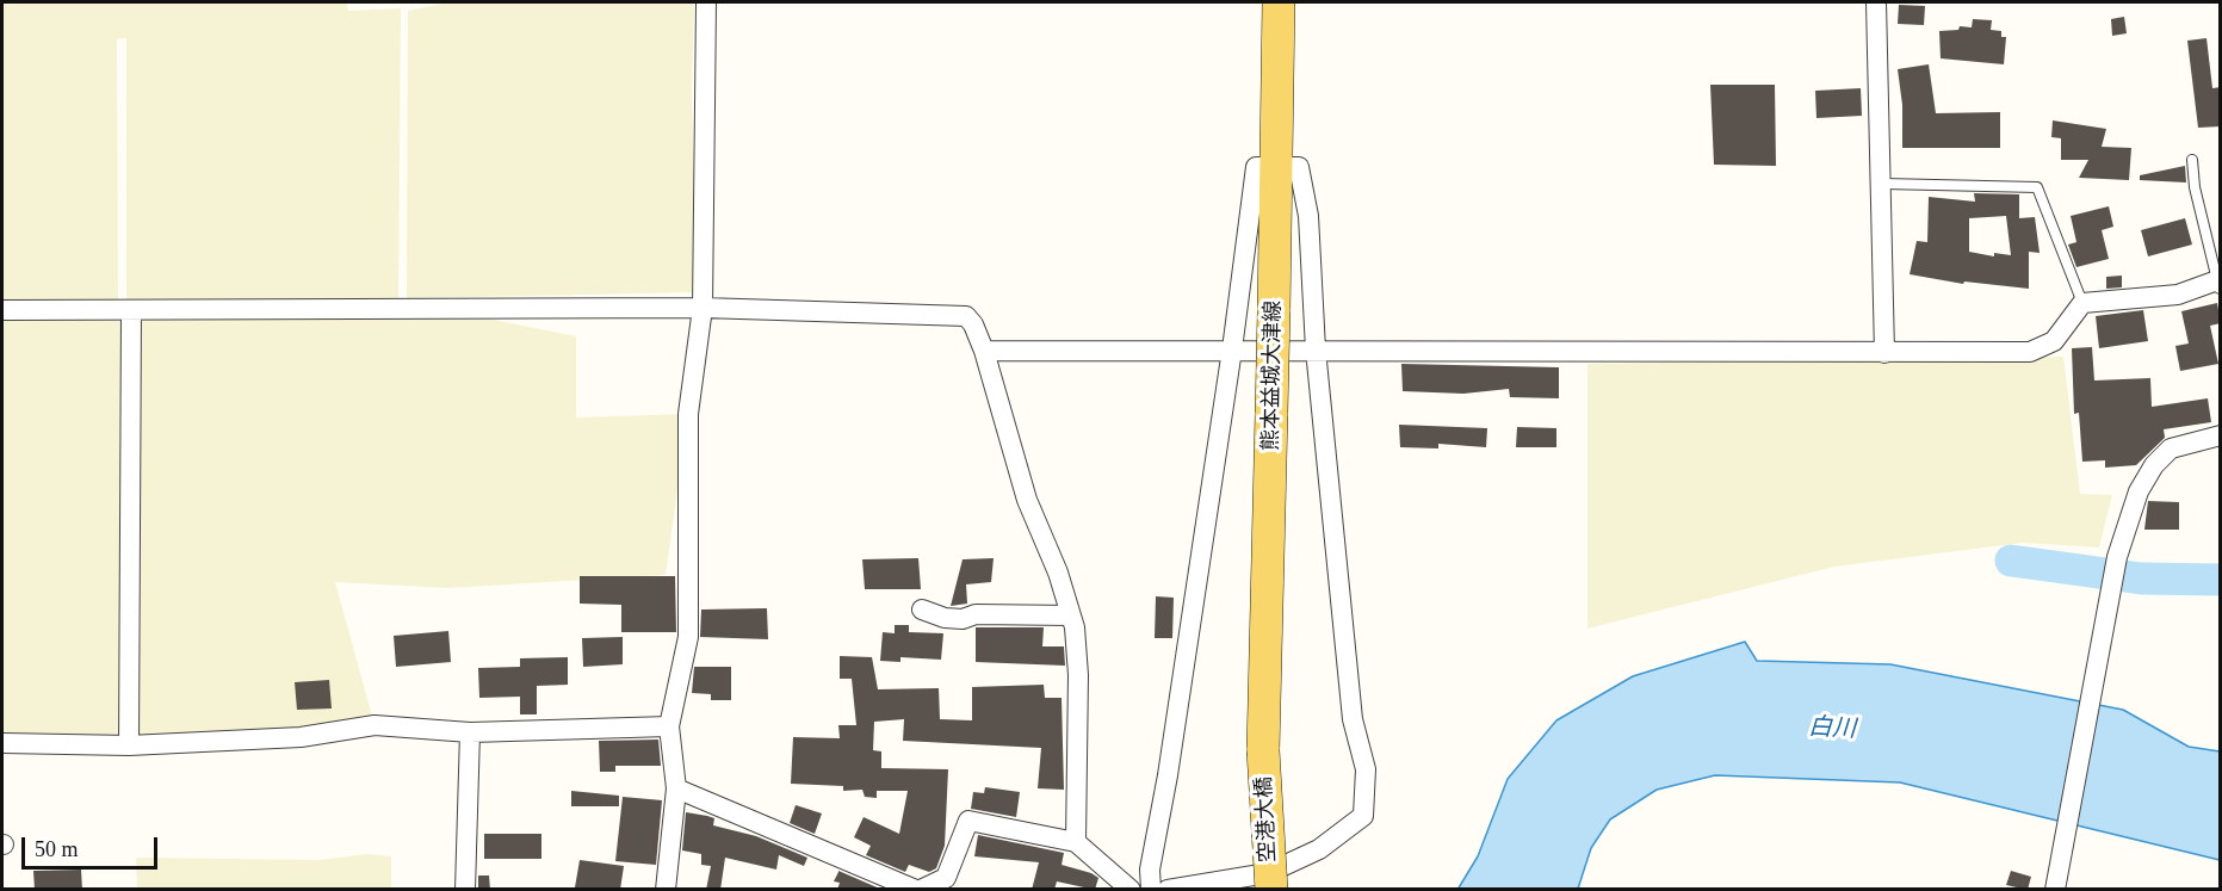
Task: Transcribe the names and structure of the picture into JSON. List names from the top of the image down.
{
  "streets": {
    "main road": ["熊本益城大津線", "空港大橋"]
  },
  "crossings": [
    ["熊本益城大津線", "空港大橋"]
  ],
  "water": ["白川"],
  "scale_bar": "50 m"
}
